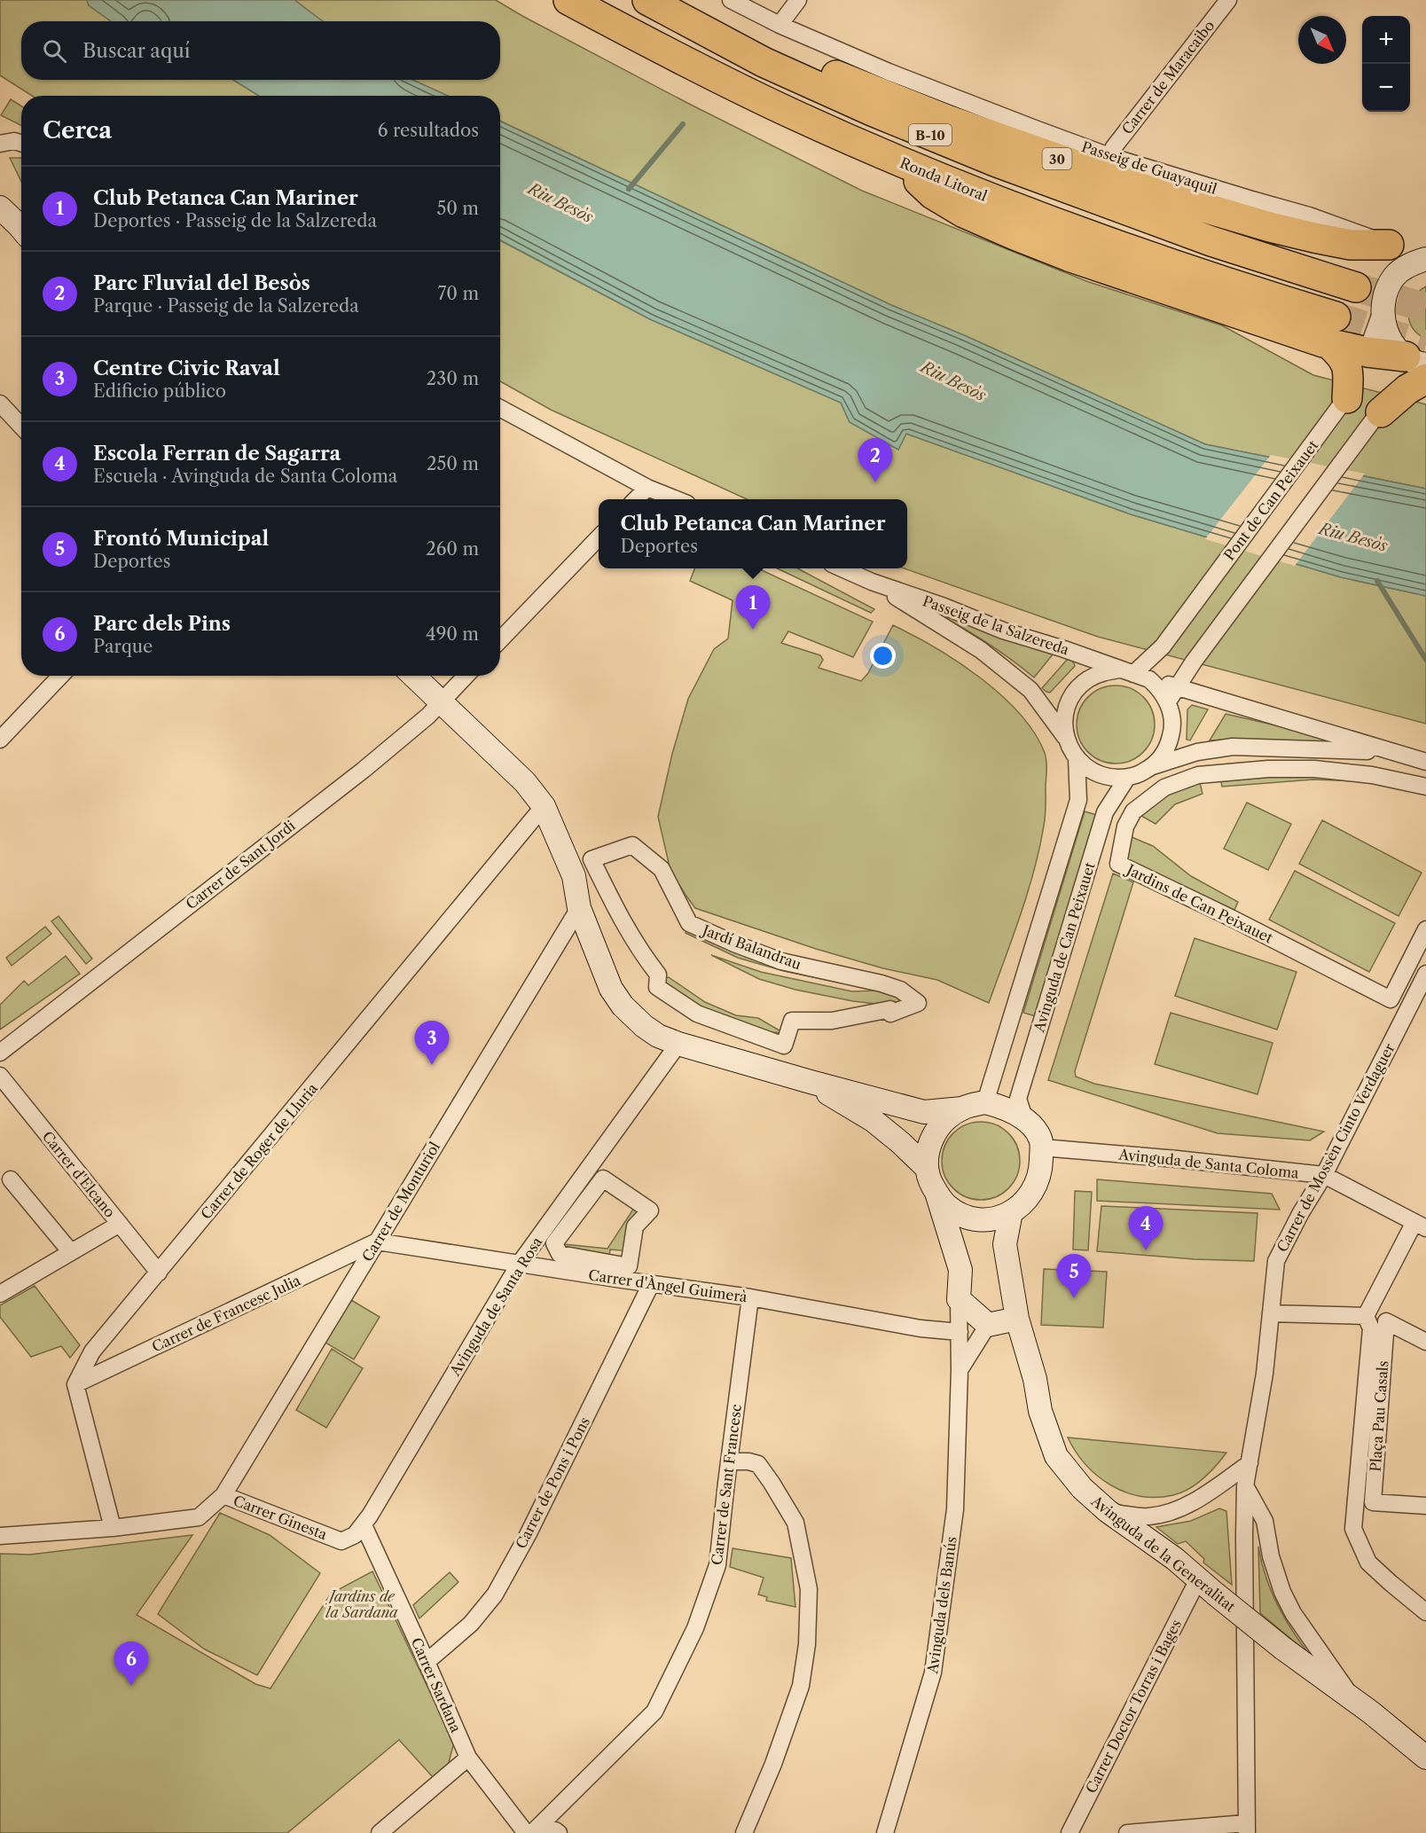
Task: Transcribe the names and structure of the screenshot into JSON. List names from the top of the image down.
{
  "streets": {
    "highway": ["B-10", "30", "Ronda Litoral"],
    "street": [
      "Carrer de Maracaibo",
      "Passeig de Guayaquil",
      "Pont de Can Peixauet",
      "Passeig de la Salzereda",
      "Carrer de Sant Jordi",
      "Jardins de Can Peixauet",
      "Jardí Balandrau",
      "Avinguda de Can Peixauet",
      "Carrer de Mossèn Cinto Verdaguer",
      "Carrer de Roger de Lluria",
      "Avinguda de Santa Coloma",
      "Carrer d'Elcano",
      "Carrer de Monturiol",
      "Carrer d'Àngel Guimerà",
      "Avinguda de Santa Rosa",
      "Carrer de Francesc Julia",
      "Plaça Pau Casals",
      "Carrer de Pons i Pons",
      "Carrer de Sant Francesc",
      "Carrer Ginesta",
      "Avinguda de la Generalitat",
      "Avinguda dels Banús",
      "Carrer Sardana",
      "Carrer Doctor Torras i Bages"
    ]
  },
  "crossings": [
    ["Carrer de Maracaibo", "Passeig de Guayaquil"],
    ["B-10", "30"],
    ["30", "Passeig de Guayaquil"],
    ["Pont de Can Peixauet", "Passeig de la Salzereda"],
    ["Pont de Can Peixauet", "Avinguda de Can Peixauet"],
    ["Passeig de la Salzereda", "Avinguda de Can Peixauet"],
    ["Avinguda de Can Peixauet", "Avinguda de Santa Coloma"],
    ["Avinguda de Can Peixauet", "Avinguda de la Generalitat"],
    ["Avinguda de Can Peixauet", "Avinguda dels Banús"],
    ["Carrer de Mossèn Cinto Verdaguer", "Avinguda de Santa Coloma"],
    ["Carrer de Roger de Lluria", "Carrer d'Elcano"],
    ["Carrer de Roger de Lluria", "Carrer de Francesc Julia"],
    ["Avinguda de Santa Coloma", "Avinguda de la Generalitat"],
    ["Avinguda de Santa Coloma", "Avinguda dels Banús"],
    ["Carrer de Monturiol", "Carrer d'Àngel Guimerà"],
    ["Carrer de Monturiol", "Carrer de Francesc Julia"],
    ["Carrer de Monturiol", "Carrer Ginesta"],
    ["Carrer d'Àngel Guimerà", "Avinguda de Santa Rosa"],
    ["Carrer d'Àngel Guimerà", "Carrer de Francesc Julia"],
    ["Carrer d'Àngel Guimerà", "Carrer de Pons i Pons"],
    ["Carrer d'Àngel Guimerà", "Carrer de Sant Francesc"],
    ["Carrer d'Àngel Guimerà", "Avinguda dels Banús"],
    ["Avinguda de Santa Rosa", "Carrer Ginesta"],
    ["Avinguda de Santa Rosa", "Carrer Sardana"],
    ["Carrer de Pons i Pons", "Carrer Sardana"],
    ["Carrer Ginesta", "Carrer Sardana"],
    ["Avinguda de la Generalitat", "Avinguda dels Banús"],
    ["Avinguda de la Generalitat", "Carrer Doctor Torras i Bages"]
  ],
  "water": ["Riu Besòs"],
  "parks": ["Jardins de la Sardana"],
  "north": "bottom right",
  "page": {
    "map_buttons": ["+", "−"],
    "search": "Buscar aquí",
    "heading": ["Cerca", "6 resultados"],
    "list": [
      {
        "mark": "1",
        "name": "Club Petanca Can Mariner",
        "note": "Deportes · Passeig de la Salzereda",
        "value": "50 m"
      },
      {
        "mark": "2",
        "name": "Parc Fluvial del Besòs",
        "note": "Parque · Passeig de la Salzereda",
        "value": "70 m"
      },
      {
        "mark": "3",
        "name": "Centre Civic Raval",
        "note": "Edificio público",
        "value": "230 m"
      },
      {
        "mark": "4",
        "name": "Escola Ferran de Sagarra",
        "note": "Escuela · Avinguda de Santa Coloma",
        "value": "250 m"
      },
      {
        "mark": "5",
        "name": "Frontó Municipal",
        "note": "Deportes",
        "value": "260 m"
      },
      {
        "mark": "6",
        "name": "Parc dels Pins",
        "note": "Parque",
        "value": "490 m"
      }
    ],
    "pins": [
      "2",
      "1",
      "3",
      "4",
      "5",
      "6"
    ],
    "popup": ["Club Petanca Can Mariner", "Deportes"]
  }
}
